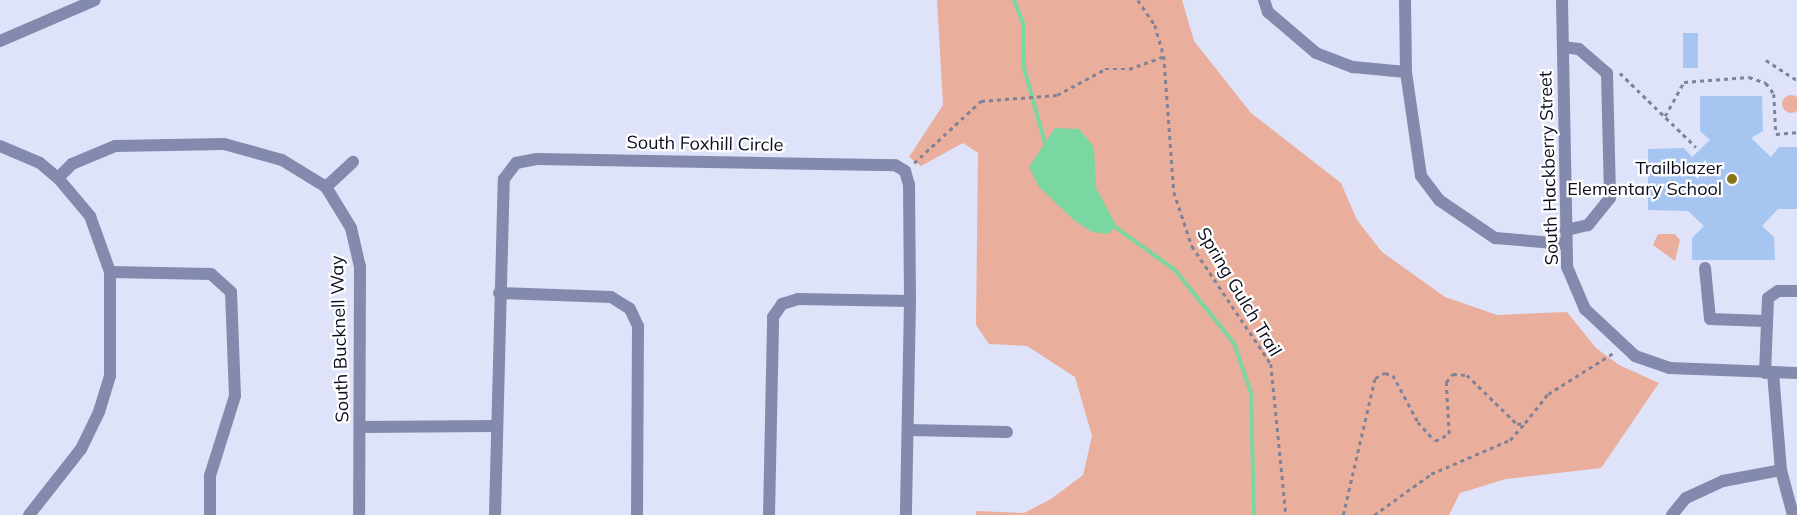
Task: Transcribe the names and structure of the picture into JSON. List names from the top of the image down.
{
  "streets": {
    "street": ["South Foxhill Circle", "South Hackberry Street", "South Bucknell Way"],
    "path": ["Spring Gulch Trail"]
  },
  "places": ["Trailblazer Elementary School"]
}
